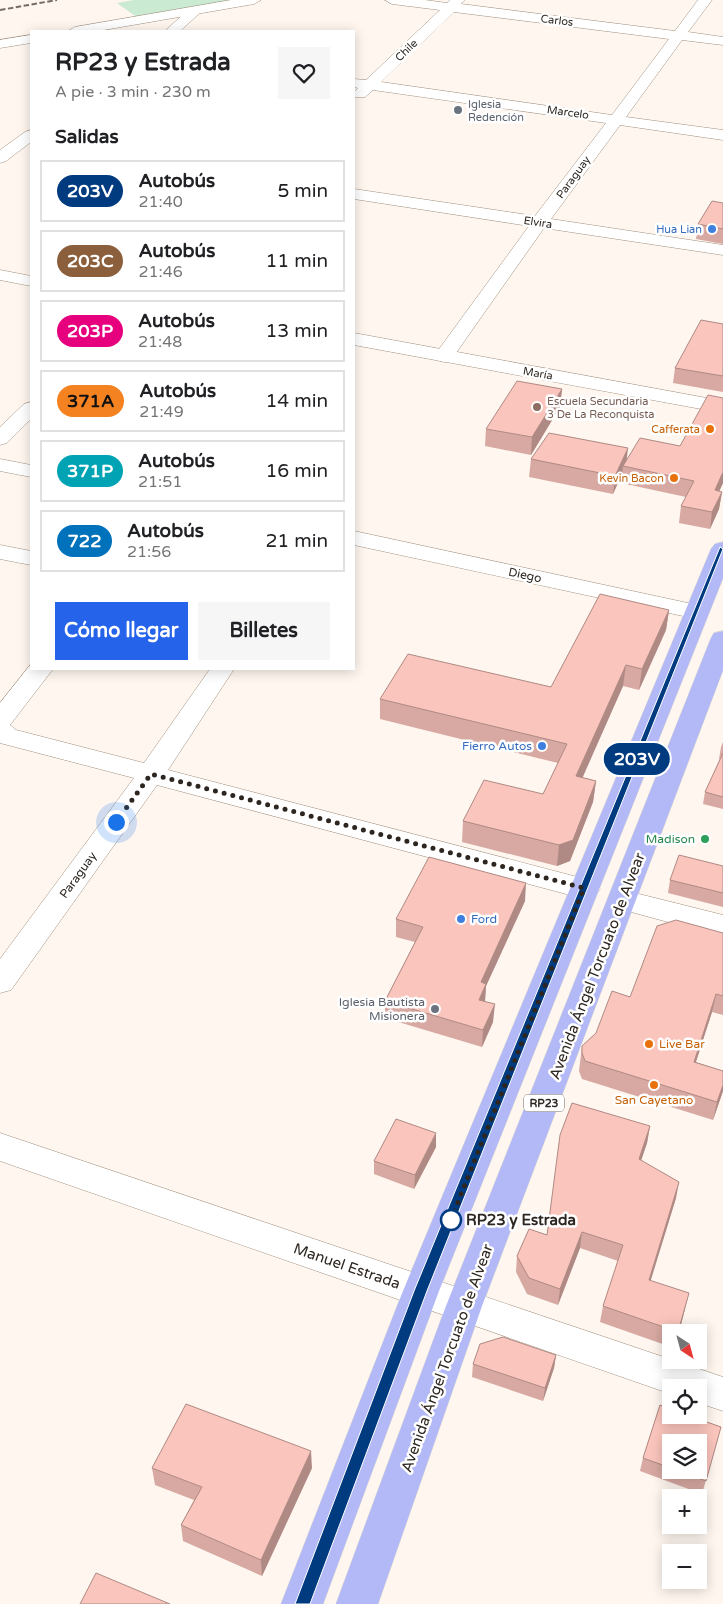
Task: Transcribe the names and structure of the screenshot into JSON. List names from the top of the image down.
{
  "streets": {
    "main road": ["Avenida Ángel Torcuato de Alvear", "RP23"],
    "street": [
      "Carlos",
      "Chile",
      "Marcelo",
      "Paraguay",
      "Elvira",
      "María",
      "Diego",
      "Manuel Estrada"
    ]
  },
  "crossings": [
    ["Carlos", "Chile"],
    ["Carlos", "Paraguay"],
    ["Chile", "Marcelo"],
    ["Marcelo", "Paraguay"],
    ["Paraguay", "Elvira"],
    ["Paraguay", "María"],
    ["Avenida Ángel Torcuato de Alvear", "Manuel Estrada"]
  ],
  "places": [
    "Iglesia Redención",
    "Hua Lian",
    "Escuela Secundaria 3 De La Reconquista",
    "Cafferata",
    "Kevin Bacon",
    "Fierro Autos",
    "Madison",
    "Ford",
    "Iglesia Bautista Misionera",
    "Live Bar",
    "San Cayetano",
    "RP23 y Estrada"
  ],
  "lines": ["bus line 203V"],
  "north": "bottom right",
  "page": {
    "on_map": "203V",
    "heading": [
      ["RP23 y Estrada", "A pie · 3 min · 230 m"],
      "Salidas"
    ],
    "list": [
      {
        "mark": "203V",
        "name": "Autobús",
        "note": "21:40",
        "value": "5 min"
      },
      {
        "mark": "203C",
        "name": "Autobús",
        "note": "21:46",
        "value": "11 min"
      },
      {
        "mark": "203P",
        "name": "Autobús",
        "note": "21:48",
        "value": "13 min"
      },
      {
        "mark": "371A",
        "name": "Autobús",
        "note": "21:49",
        "value": "14 min"
      },
      {
        "mark": "371P",
        "name": "Autobús",
        "note": "21:51",
        "value": "16 min"
      },
      {
        "mark": "722",
        "name": "Autobús",
        "note": "21:56",
        "value": "21 min"
      }
    ],
    "buttons": ["Cómo llegar", "Billetes"],
    "map_buttons": ["+", "−"]
  }
}
